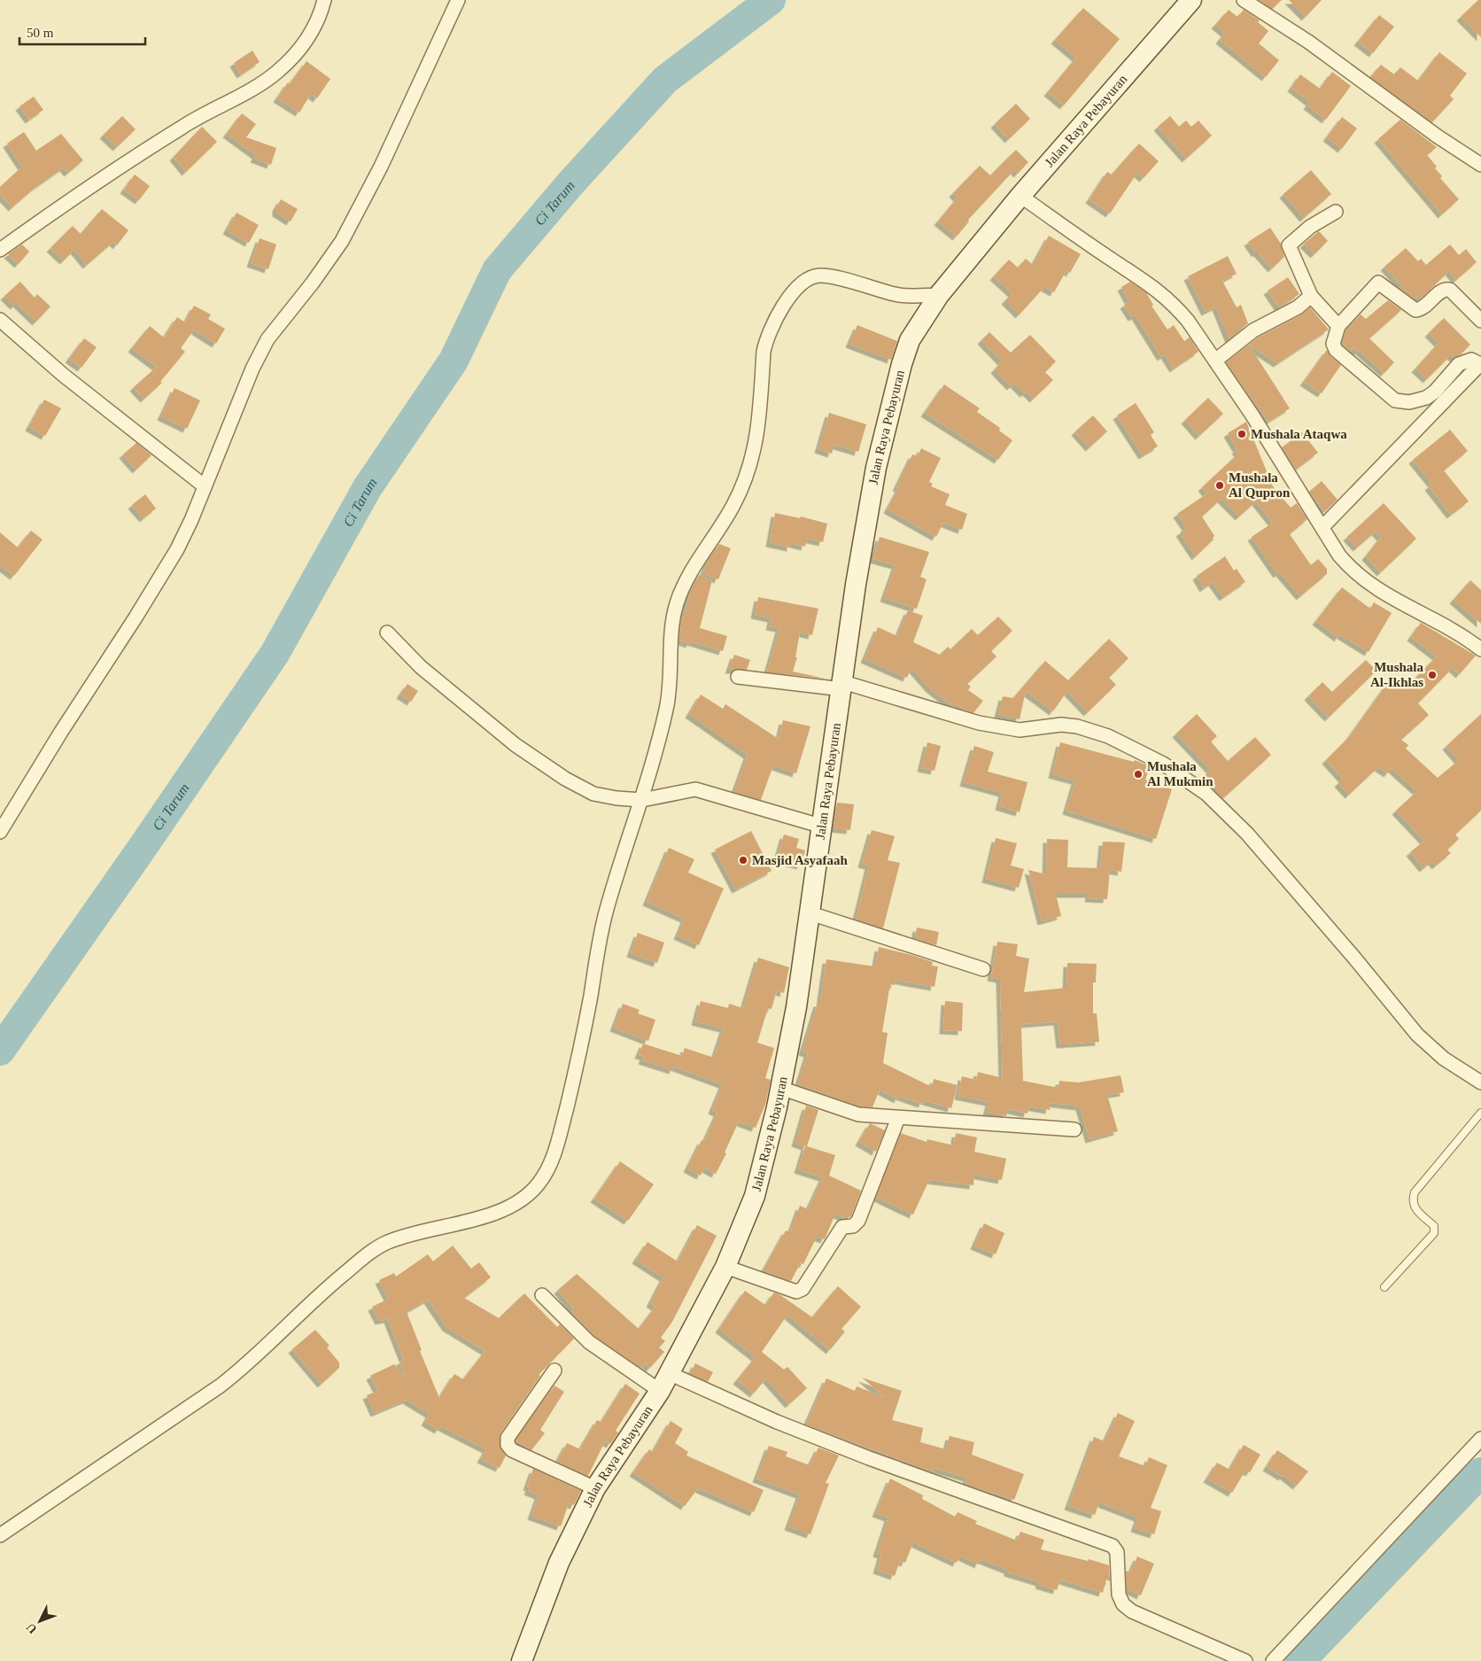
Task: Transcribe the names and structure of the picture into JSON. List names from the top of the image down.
{
  "streets": {
    "main road": ["Jalan Raya Pebayuran"]
  },
  "water": ["Ci Tarum"],
  "places": [
    "Mushala Ataqwa",
    "Mushala Al Qupron",
    "Mushala Al-Ikhlas",
    "Mushala Al Mukmin",
    "Masjid Asyafaah"
  ],
  "scale_bar": "50 m",
  "north": "bottom left"
}
